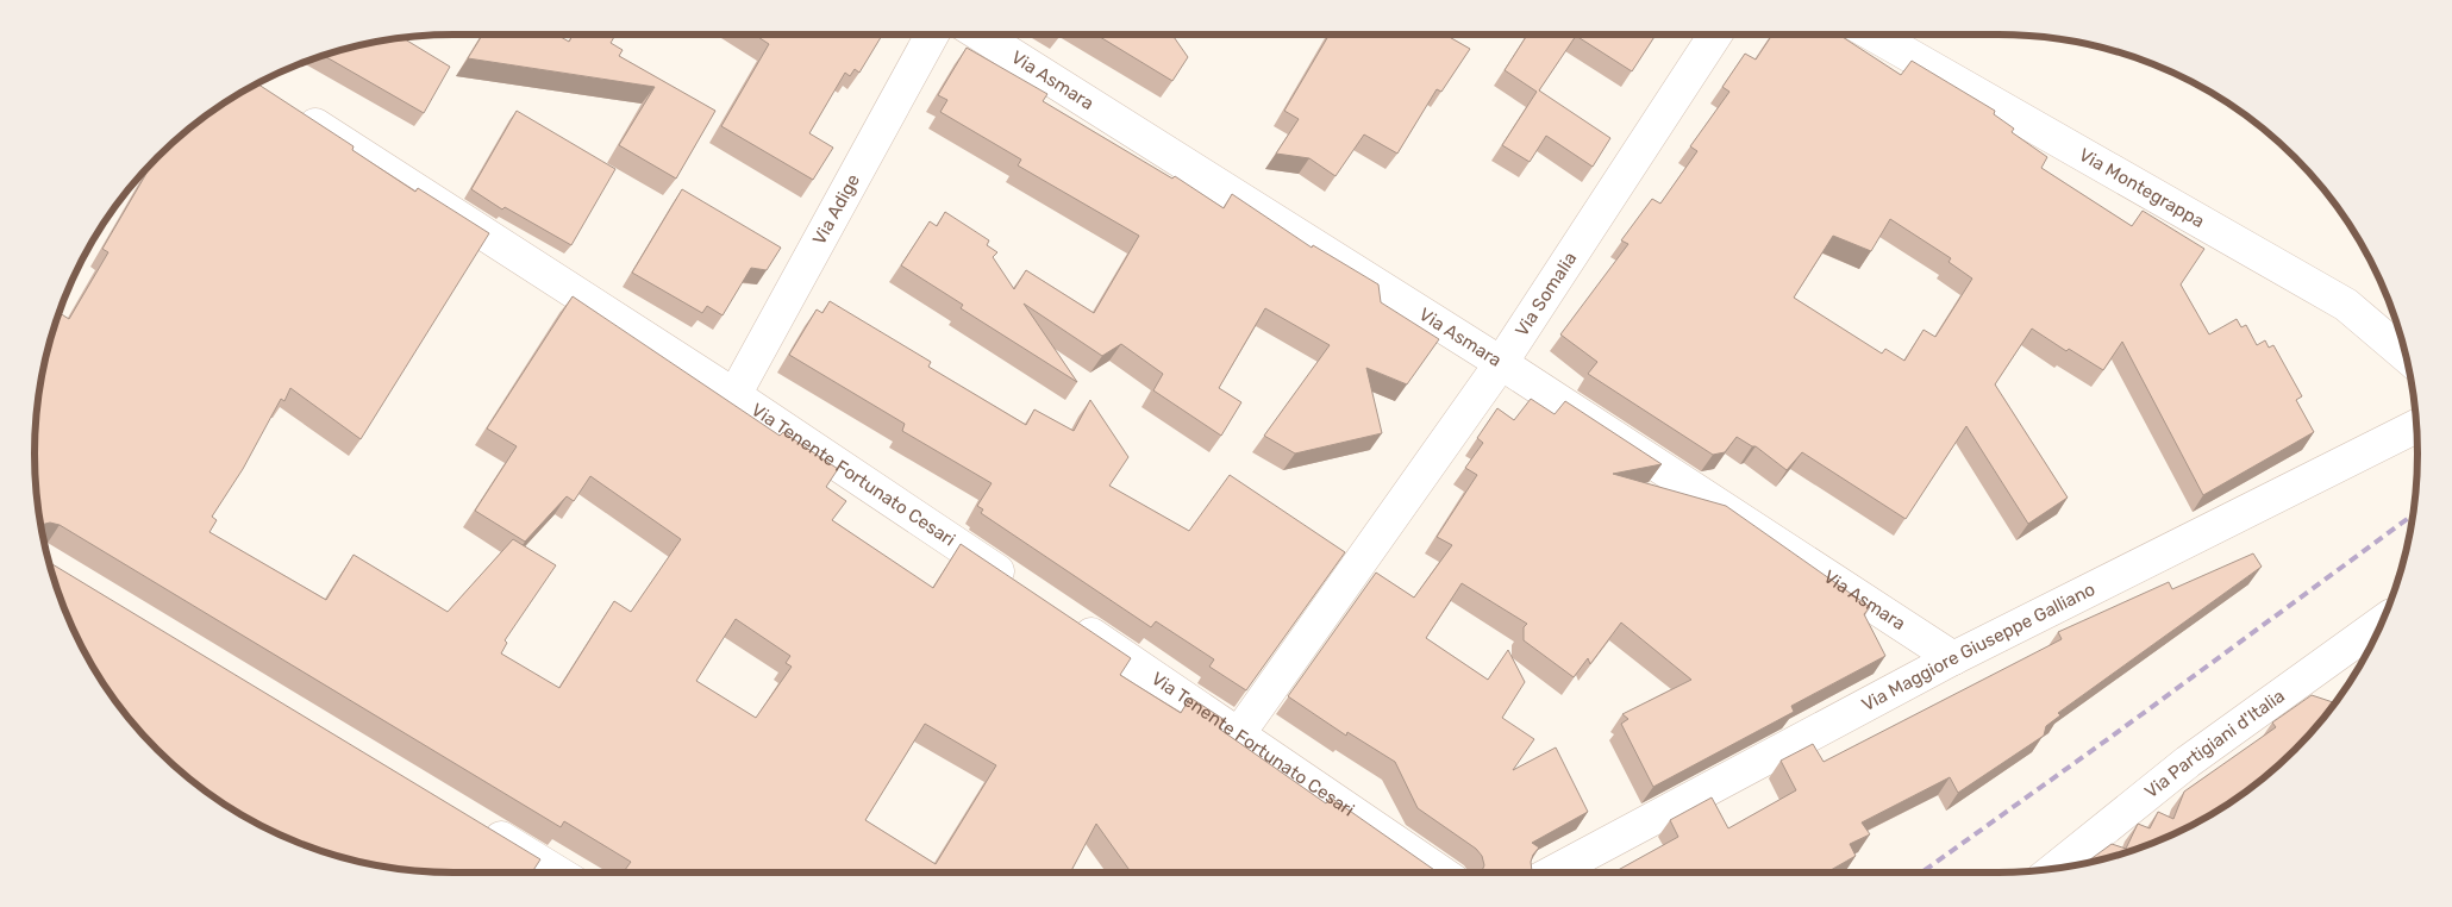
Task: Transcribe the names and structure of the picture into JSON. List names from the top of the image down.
{
  "streets": {
    "street": [
      "Via Asmara",
      "Via Montegrappa",
      "Via Adige",
      "Via Somalia",
      "Via Tenente Fortunato Cesari",
      "Via Maggiore Giuseppe Galliano",
      "Via Partigiani d'Italia"
    ]
  },
  "crossings": [
    ["Via Asmara", "Via Somalia"],
    ["Via Asmara", "Via Maggiore Giuseppe Galliano"],
    ["Via Adige", "Via Tenente Fortunato Cesari"],
    ["Via Somalia", "Via Tenente Fortunato Cesari"]
  ]
}
